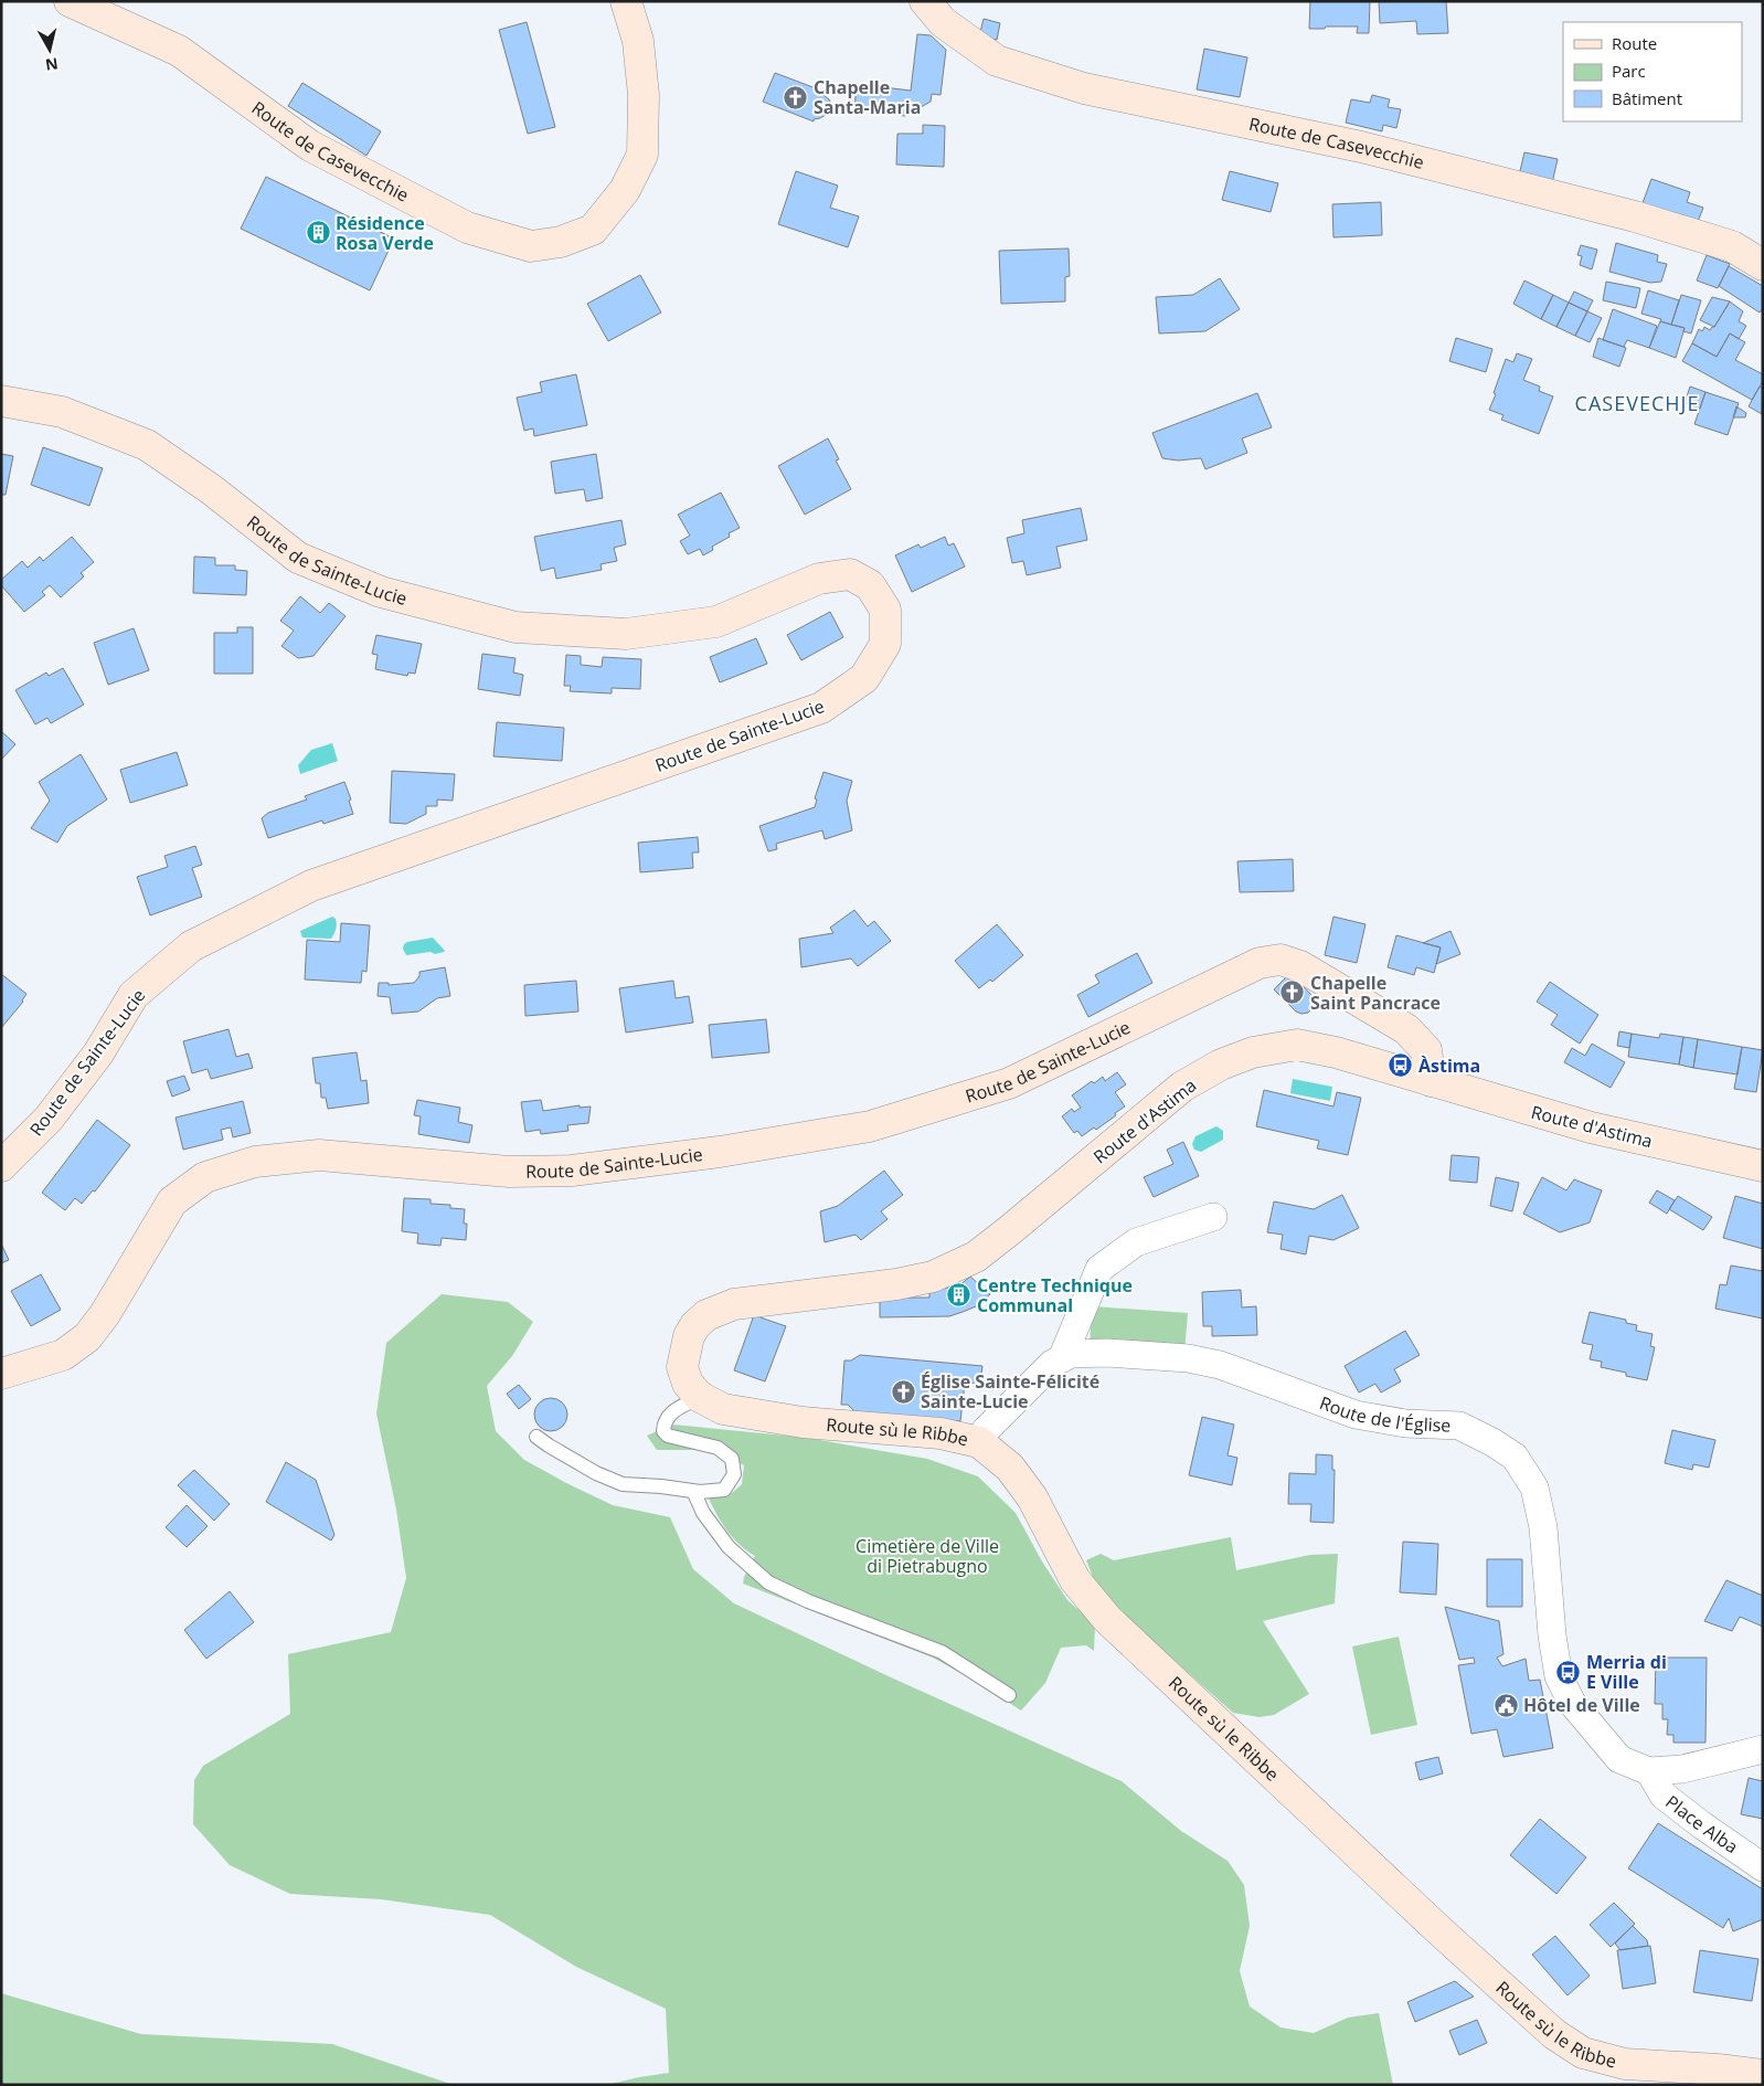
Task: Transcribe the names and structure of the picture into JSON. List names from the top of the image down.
{
  "streets": {
    "street": [
      "Route de Casevecchie",
      "Route de Sainte-Lucie",
      "Route d'Astima",
      "Route de l'Église",
      "Route sù le Ribbe",
      "Place Alba"
    ]
  },
  "crossings": [
    ["Route de Sainte-Lucie", "Route d'Astima"],
    ["Route d'Astima", "Route sù le Ribbe"],
    ["Route de l'Église", "Route sù le Ribbe"],
    ["Route de l'Église", "Place Alba"]
  ],
  "districts": ["CASEVECHJE"],
  "parks": ["Cimetière de Ville di Pietrabugno"],
  "places": {
    "church": ["Chapelle Santa-Maria", "Chapelle Saint Pancrace", "Église Sainte-Félicité Sainte-Lucie"],
    "building": ["Résidence Rosa Verde", "Centre Technique Communal"],
    "bus stop": ["Àstima", "Merria di E Ville"],
    "public building": ["Hôtel de Ville"]
  },
  "legend": ["Route", "Parc", "Bâtiment"],
  "north": "bottom"
}
